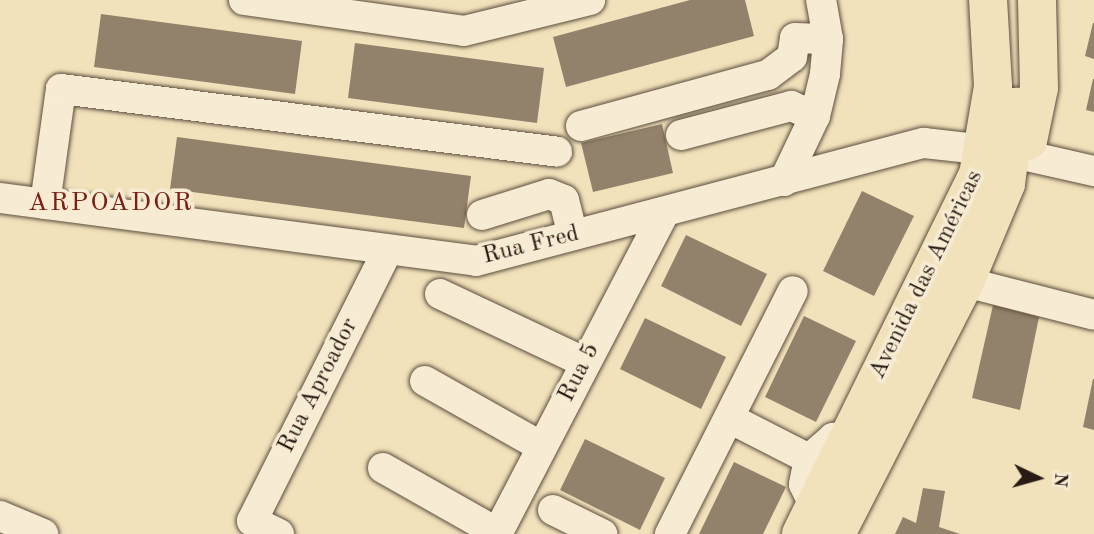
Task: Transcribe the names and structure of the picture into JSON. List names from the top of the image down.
{
  "streets": {
    "main road": ["Avenida das Américas"],
    "street": ["Rua Fred", "Rua 5", "Rua Aproador"]
  },
  "crossings": [
    ["Rua Fred", "Rua 5"],
    ["Rua Fred", "Rua Aproador"]
  ],
  "districts": ["ARPOADOR"],
  "north": "right"
}
